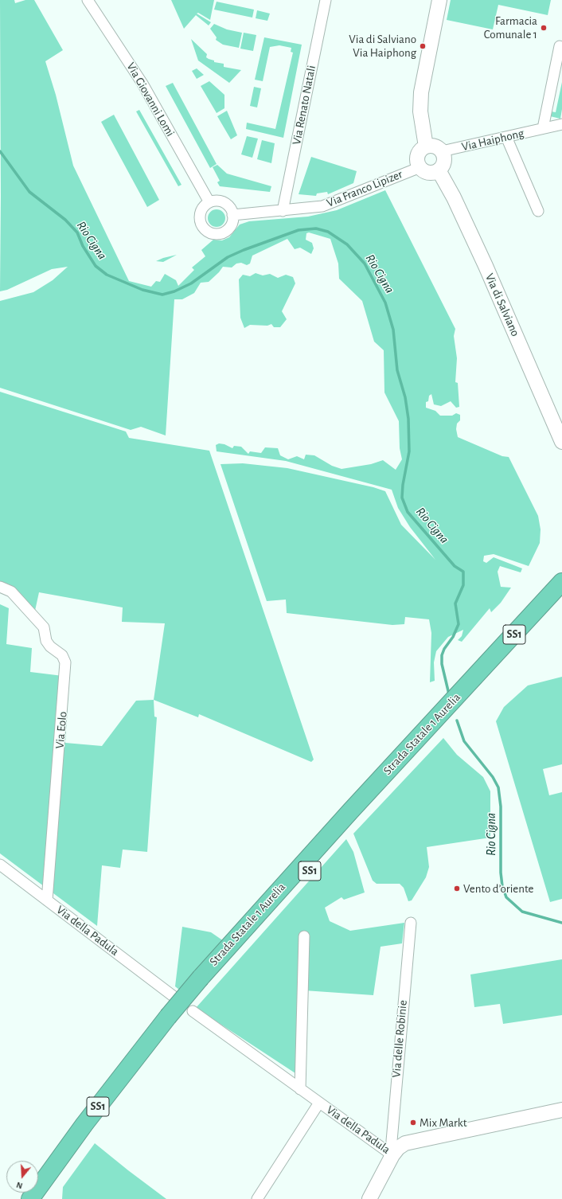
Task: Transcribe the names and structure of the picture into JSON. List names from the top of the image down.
{
  "streets": {
    "highway": ["SS1", "Strada Statale 1 Aurelia"],
    "street": [
      "Via Giovanni Lomi",
      "Via Renato Natali",
      "Via Haiphong",
      "Via Franco Lipizer",
      "Via di Salviano",
      "Via Eolo",
      "Via della Padula",
      "Via delle Robinie"
    ]
  },
  "crossings": [
    ["Via Giovanni Lomi", "Via Franco Lipizer"],
    ["Via Renato Natali", "Via Franco Lipizer"],
    ["Via Haiphong", "Via Franco Lipizer"],
    ["Via Haiphong", "Via di Salviano"],
    ["Via Franco Lipizer", "Via di Salviano"],
    ["Via Eolo", "Via della Padula"],
    ["Via della Padula", "Via delle Robinie"]
  ],
  "water": ["Rio Cigna"],
  "places": [
    "Farmacia Comunale 1",
    "Via di Salviano Via Haiphong",
    "Vento d’oriente",
    "Mix Markt"
  ],
  "north": "bottom"
}
